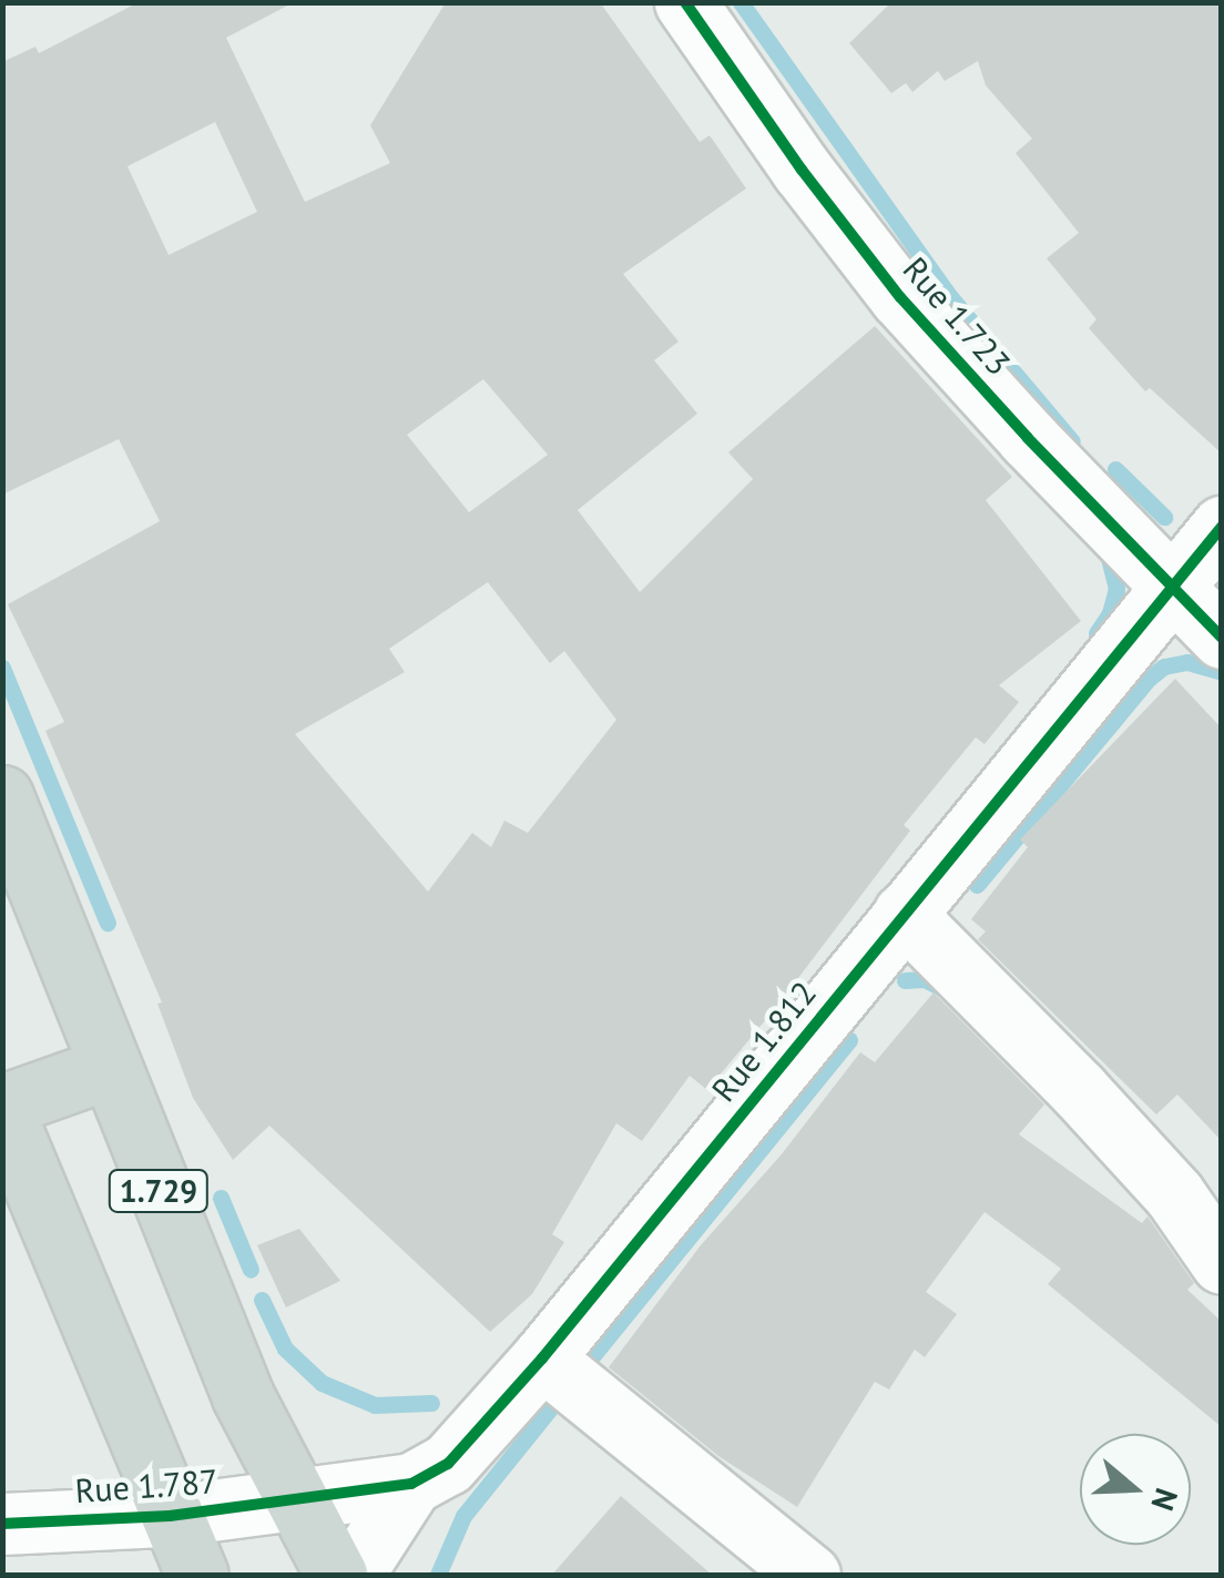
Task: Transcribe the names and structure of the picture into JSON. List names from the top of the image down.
{
  "streets": {
    "main road": ["1.729"],
    "street": ["Rue 1.723", "Rue 1.812", "Rue 1.787"]
  },
  "crossings": [
    ["Rue 1.723", "Rue 1.812"],
    ["Rue 1.812", "1.729"],
    ["Rue 1.812", "Rue 1.787"],
    ["1.729", "Rue 1.787"]
  ],
  "north": "right"
}
